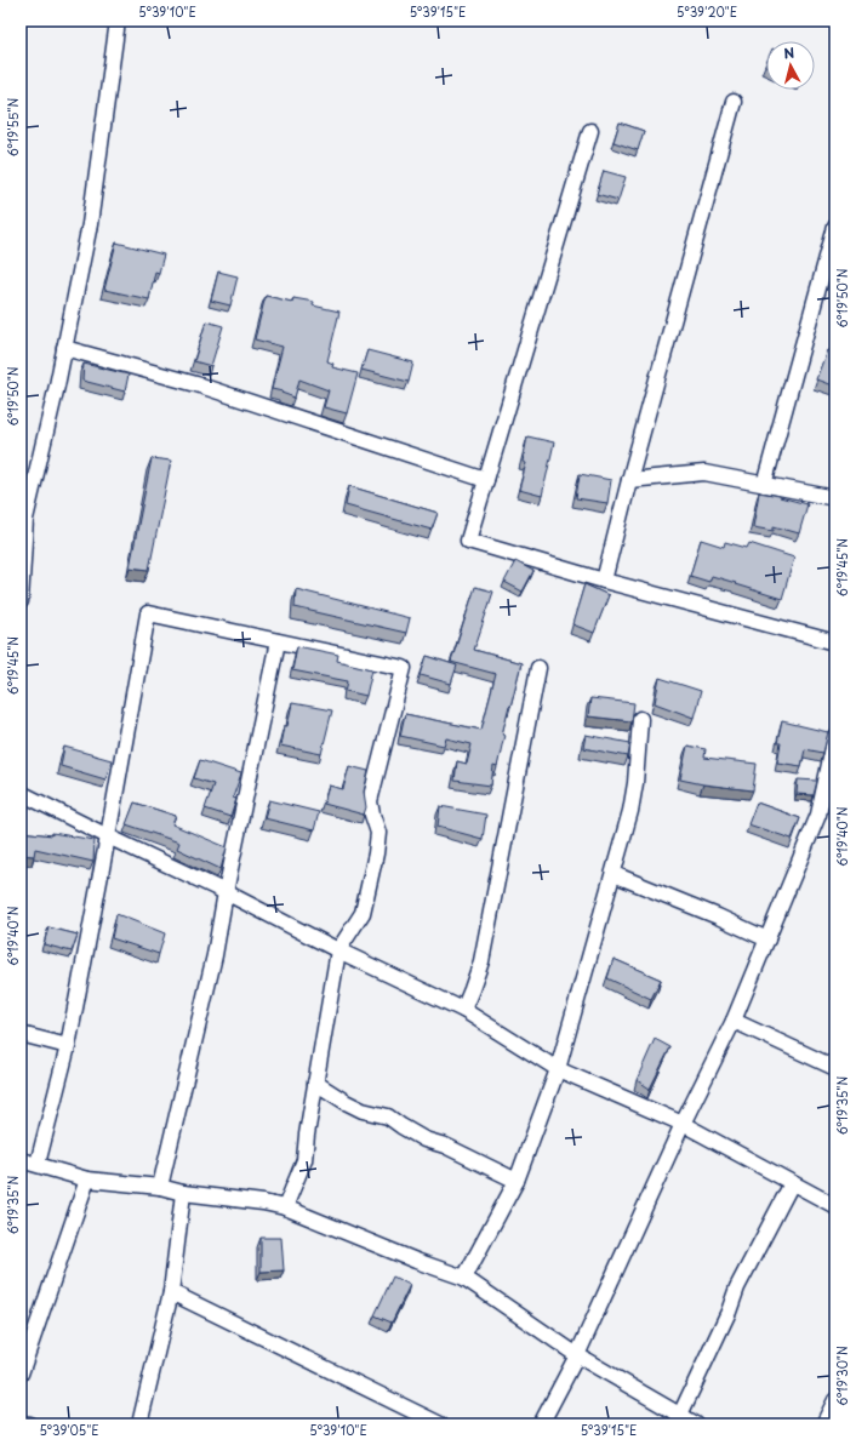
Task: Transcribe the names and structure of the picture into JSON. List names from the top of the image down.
{
  "north": "top",
  "coordinates": [
    "5°39'10\"E",
    "5°39'15\"E",
    "5°39'20\"E",
    "6°19'55\"N",
    "6°19'50\"N",
    "6°19'45\"N",
    "6°19'40\"N",
    "6°19'35\"N",
    "6°19'30\"N",
    "5°39'05\"E"
  ]
}
